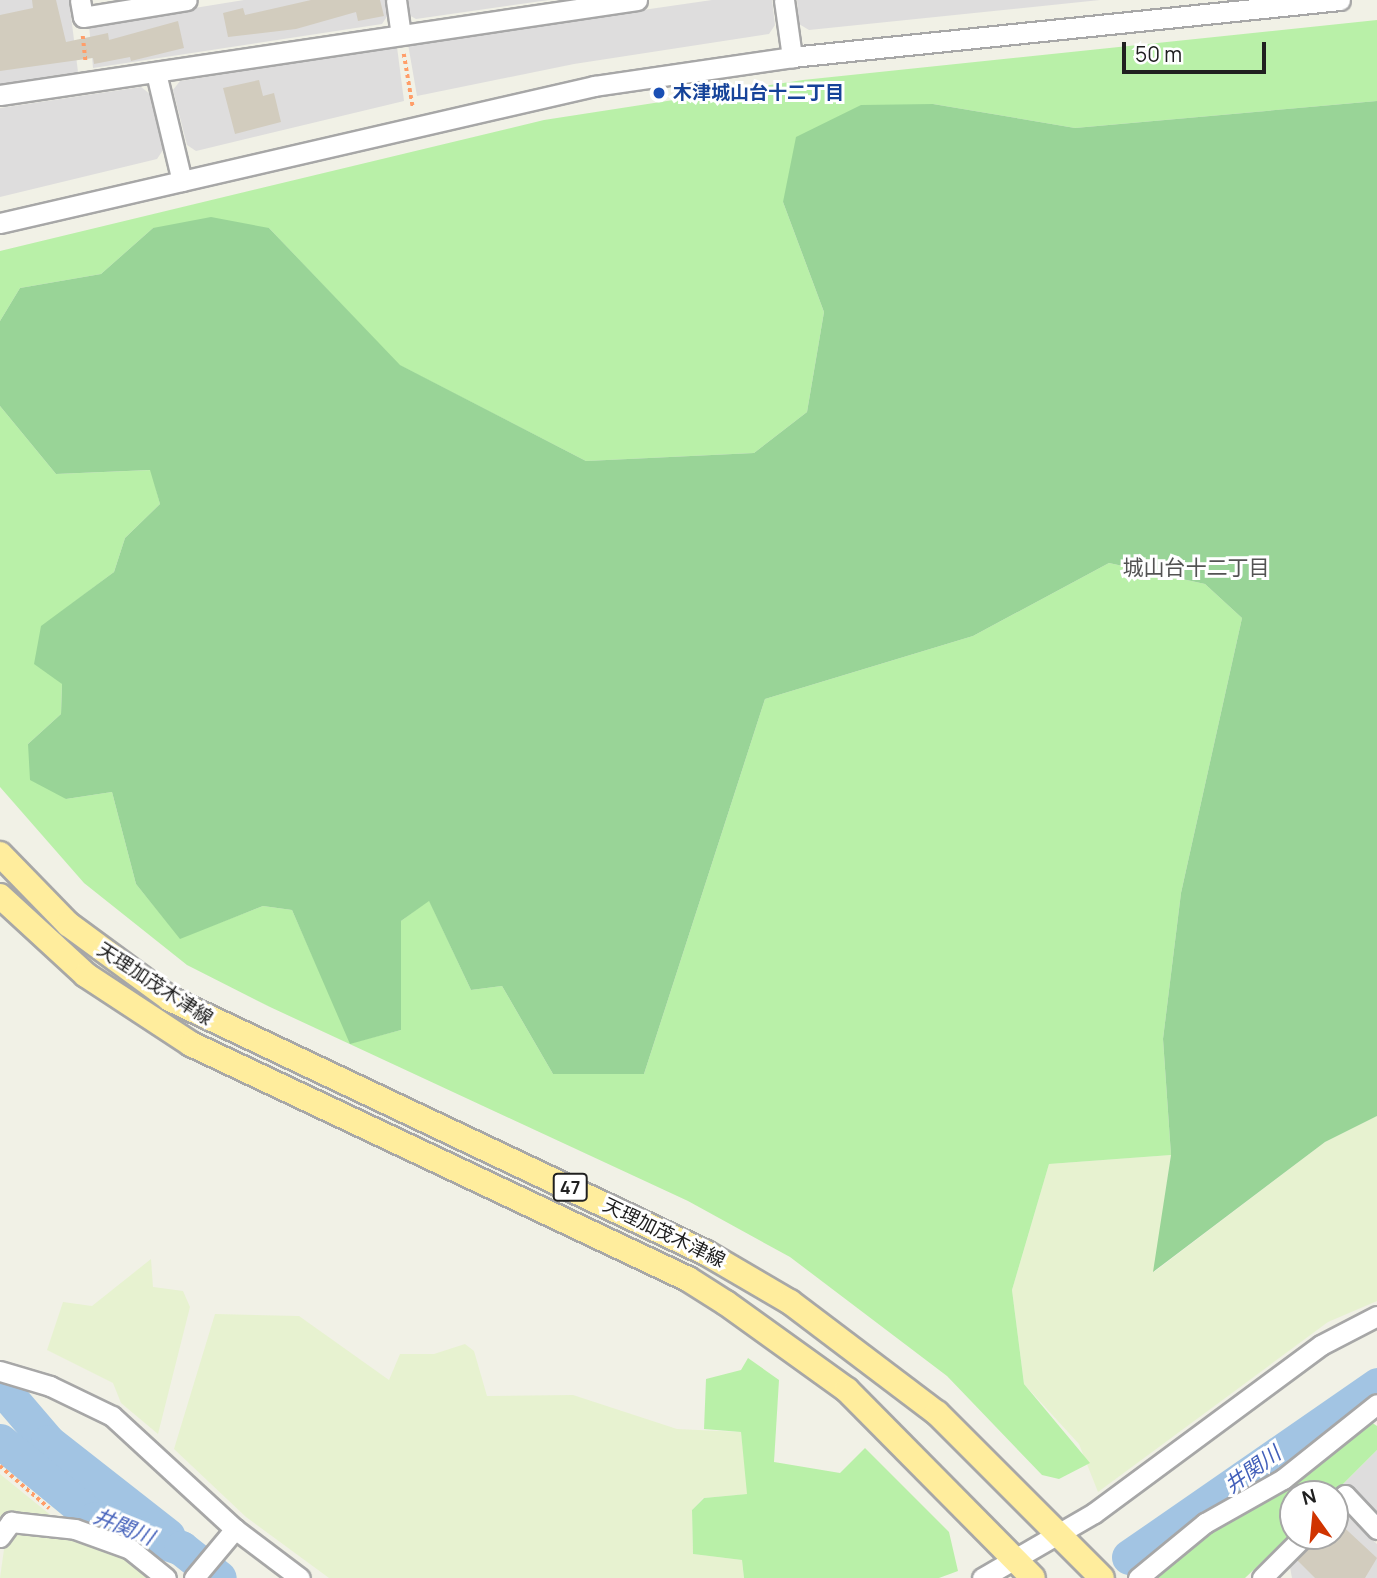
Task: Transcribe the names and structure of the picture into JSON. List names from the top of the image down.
{
  "streets": {
    "main road": ["天理加茂木津線", "47"]
  },
  "districts": ["城山台十二丁目"],
  "water": ["井関川"],
  "places": ["木津城山台十二丁目"],
  "scale_bar": "50 m",
  "north": "top"
}
